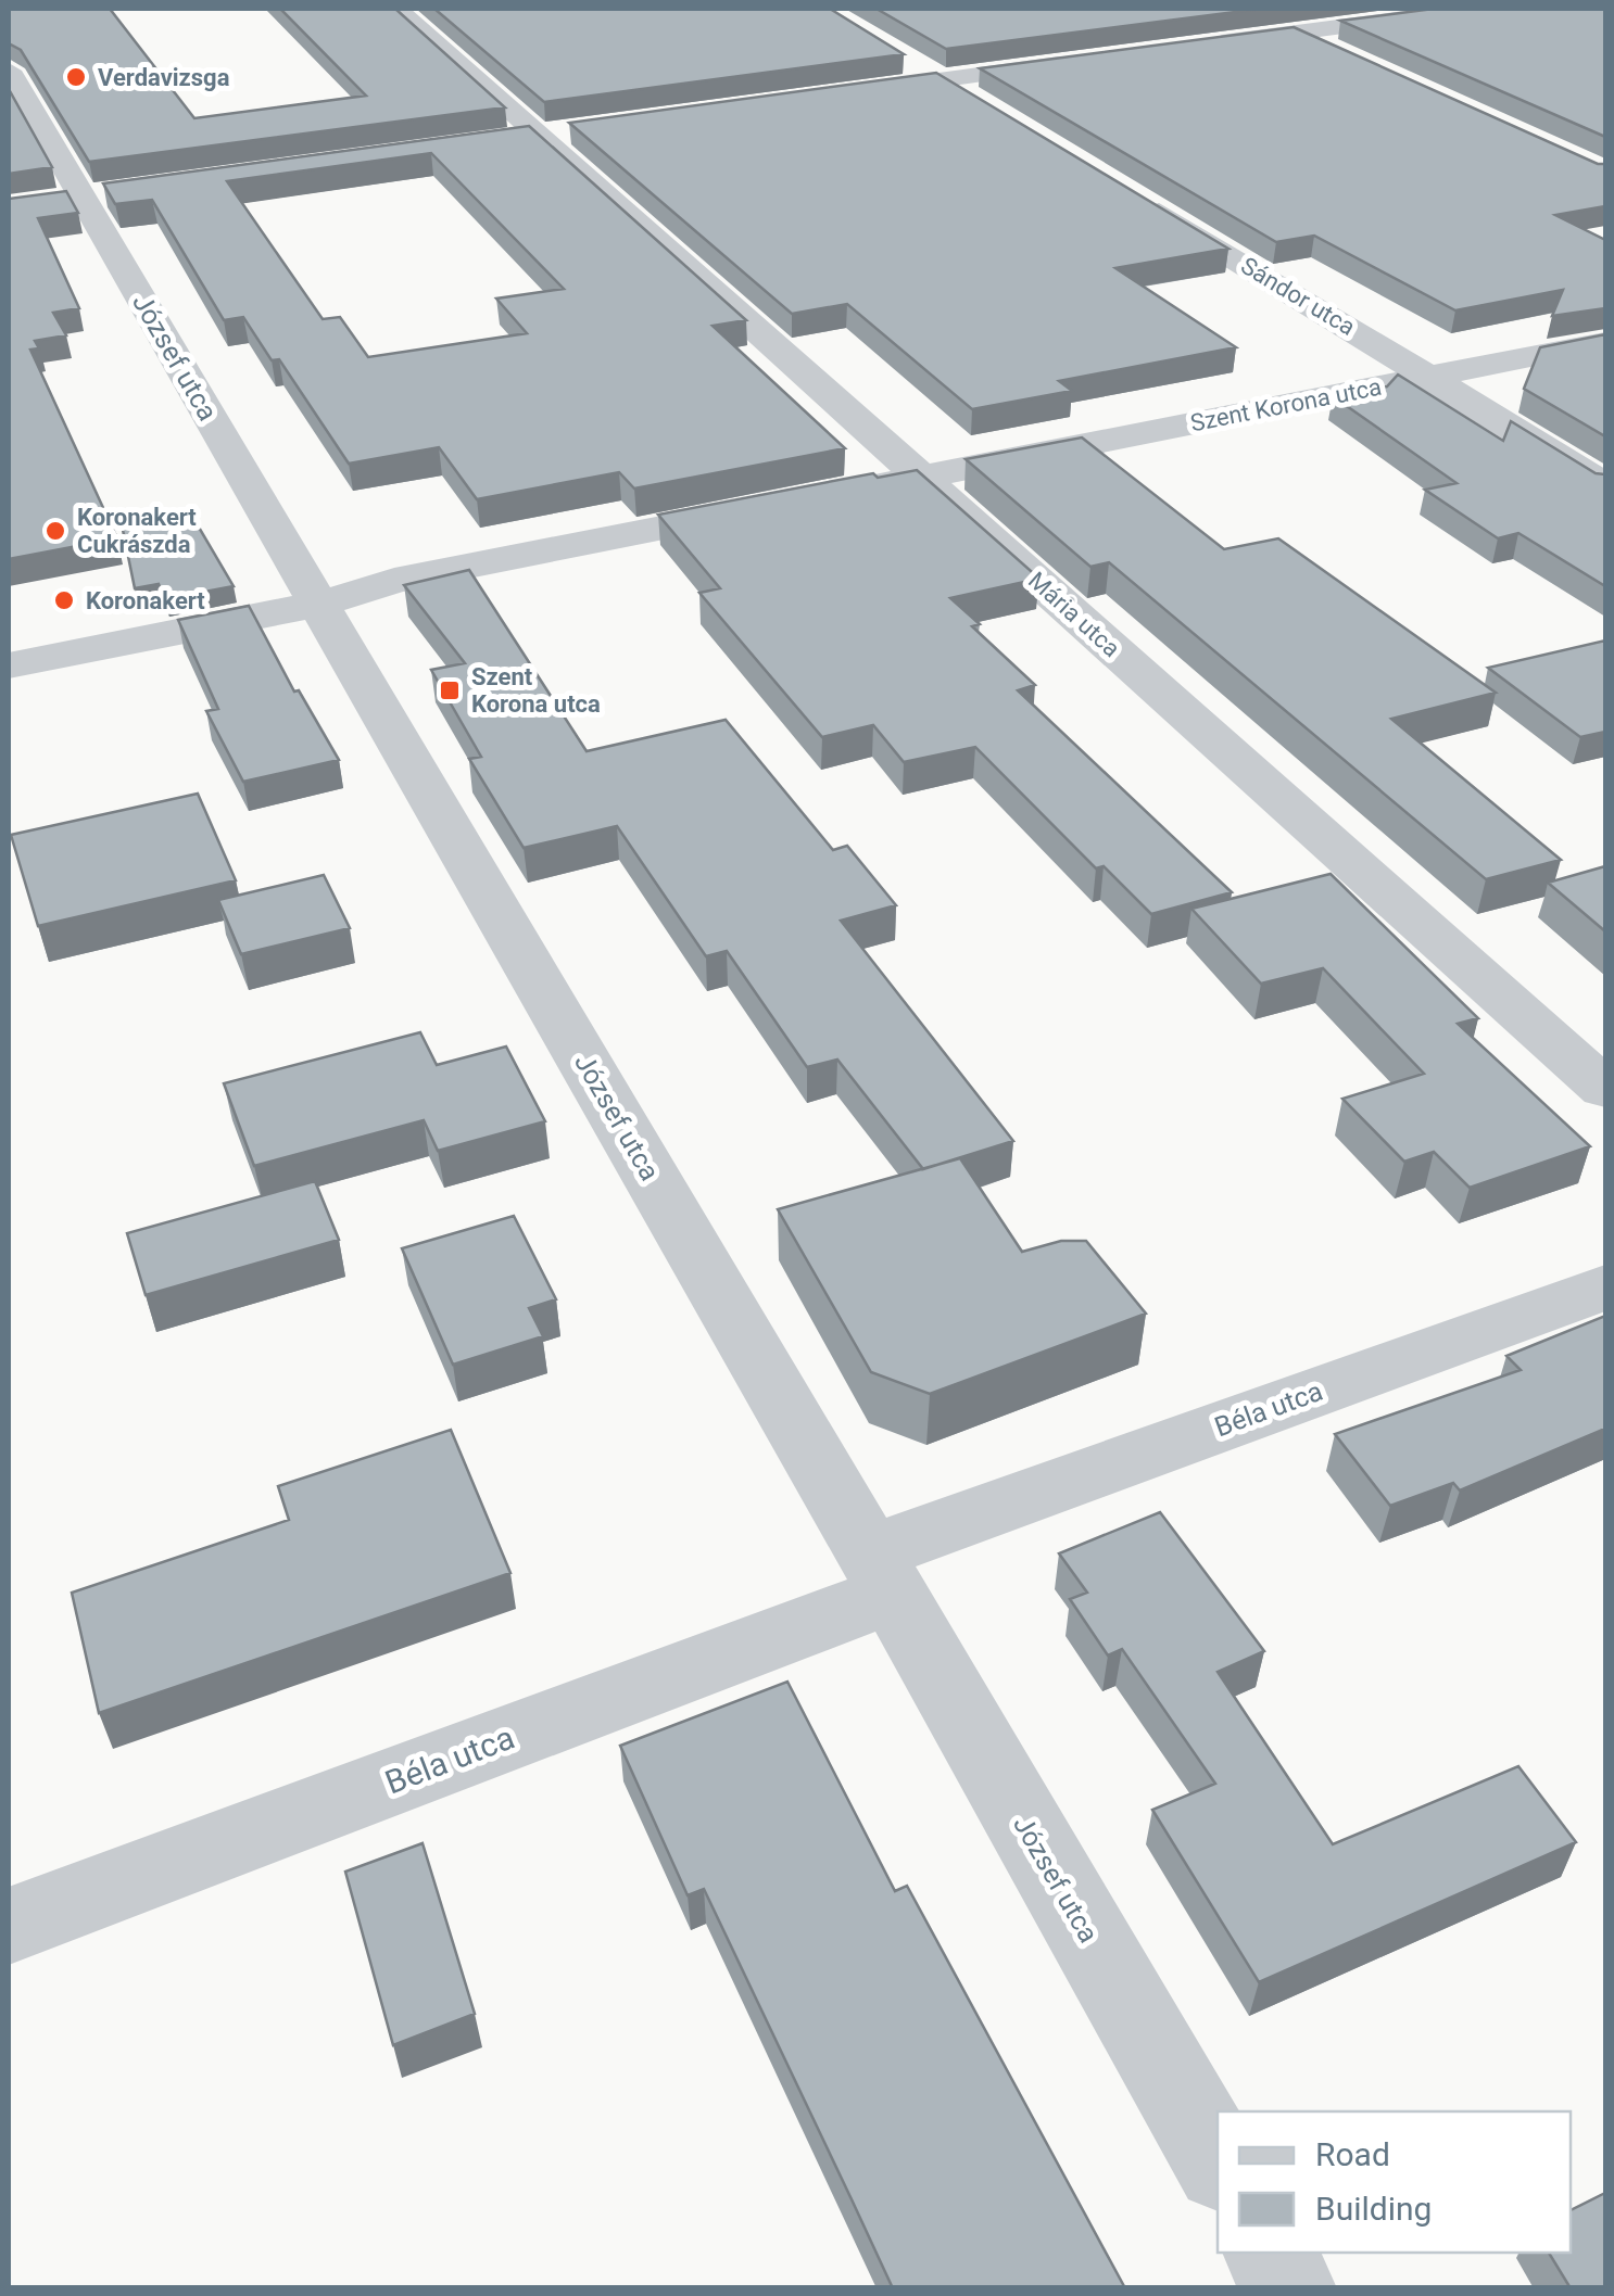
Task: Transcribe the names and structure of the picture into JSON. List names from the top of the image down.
{
  "streets": {
    "street": [
      "Sándor utca",
      "József utca",
      "Szent Korona utca",
      "Mária utca",
      "Béla utca"
    ]
  },
  "crossings": [
    ["Sándor utca", "Szent Korona utca"],
    ["József utca", "Béla utca"],
    ["Szent Korona utca", "Mária utca"]
  ],
  "places": {
    "other": ["Verdavizsga", "Koronakert Cukrászda", "Koronakert"],
    "transit": ["Szent Korona utca"]
  },
  "legend": ["Road", "Building"]
}
